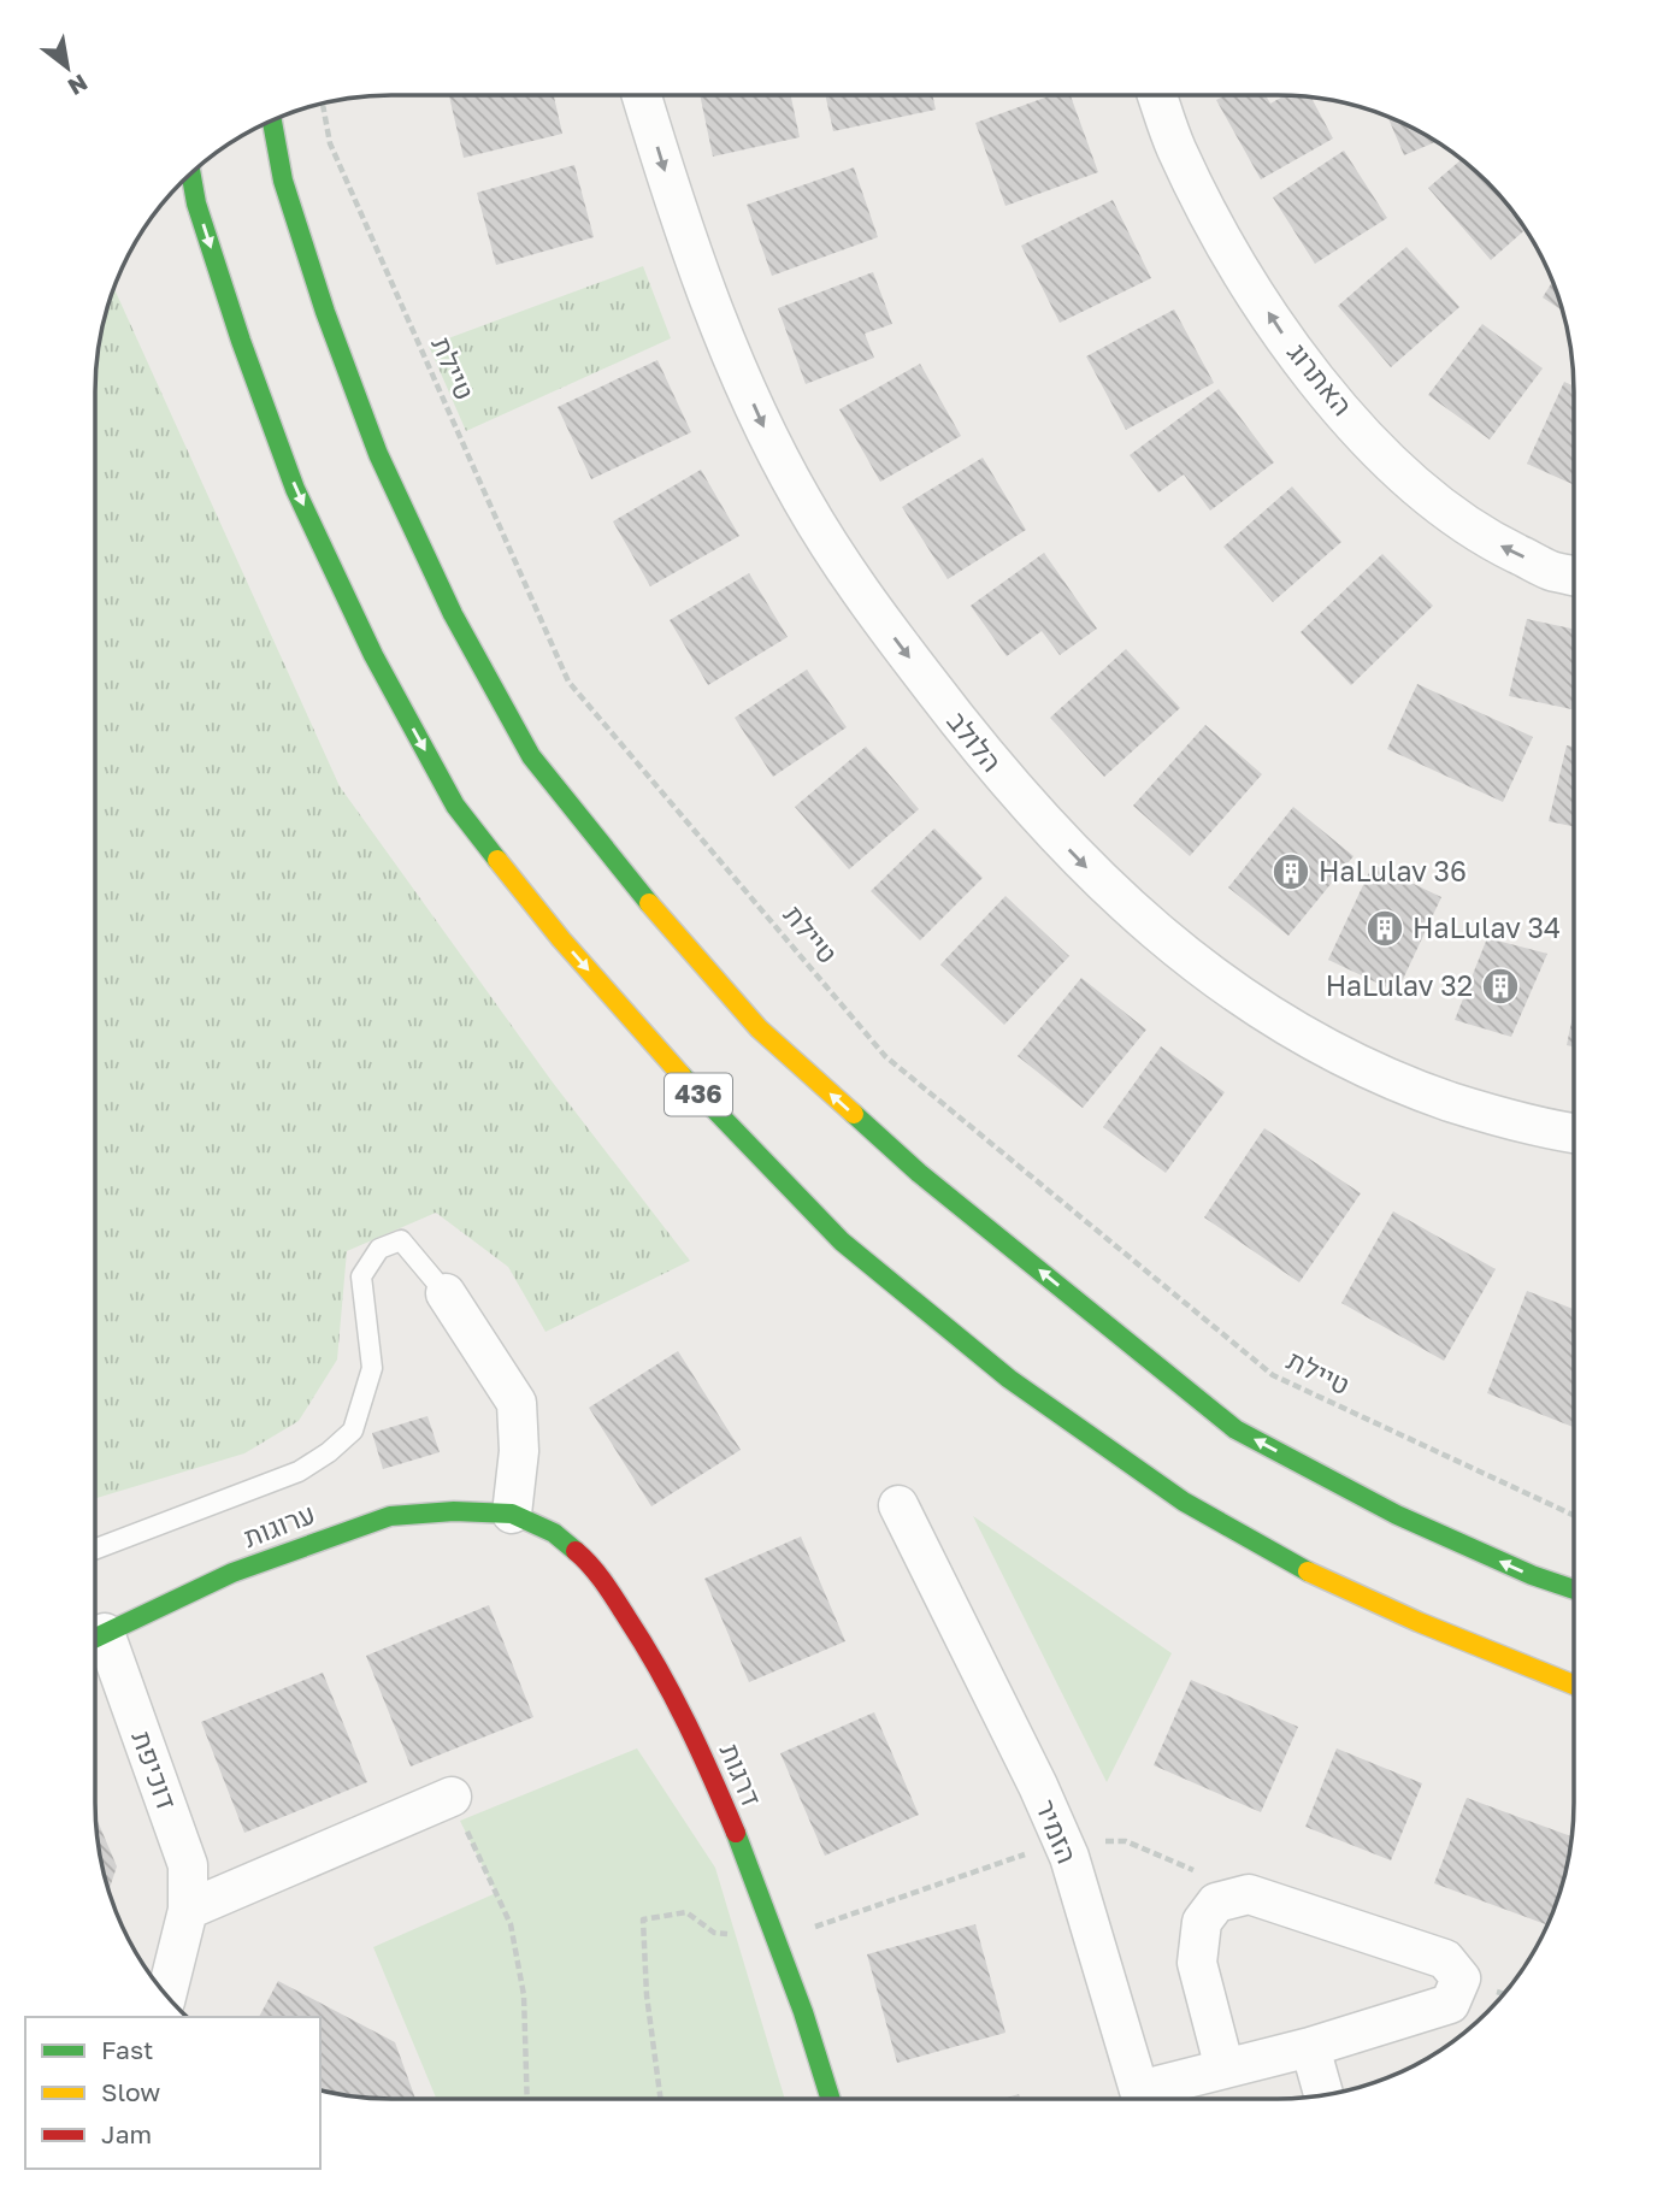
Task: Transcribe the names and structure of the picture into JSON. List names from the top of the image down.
{
  "streets": {
    "main road": ["436", "ערוגות", "דרגות"],
    "street": [
      "האתרוג",
      "הלולב",
      "דוכיפת",
      "הזמיר"
    ],
    "path": ["טיילת"]
  },
  "crossings": [
    ["ערוגות", "דרגות"]
  ],
  "one_way": ["האתרוג", "הלולב"],
  "places": {
    "building": ["HaLulav 36", "HaLulav 34", "HaLulav 32"]
  },
  "legend": ["Fast", "Slow", "Jam"],
  "north": "bottom right"
}
